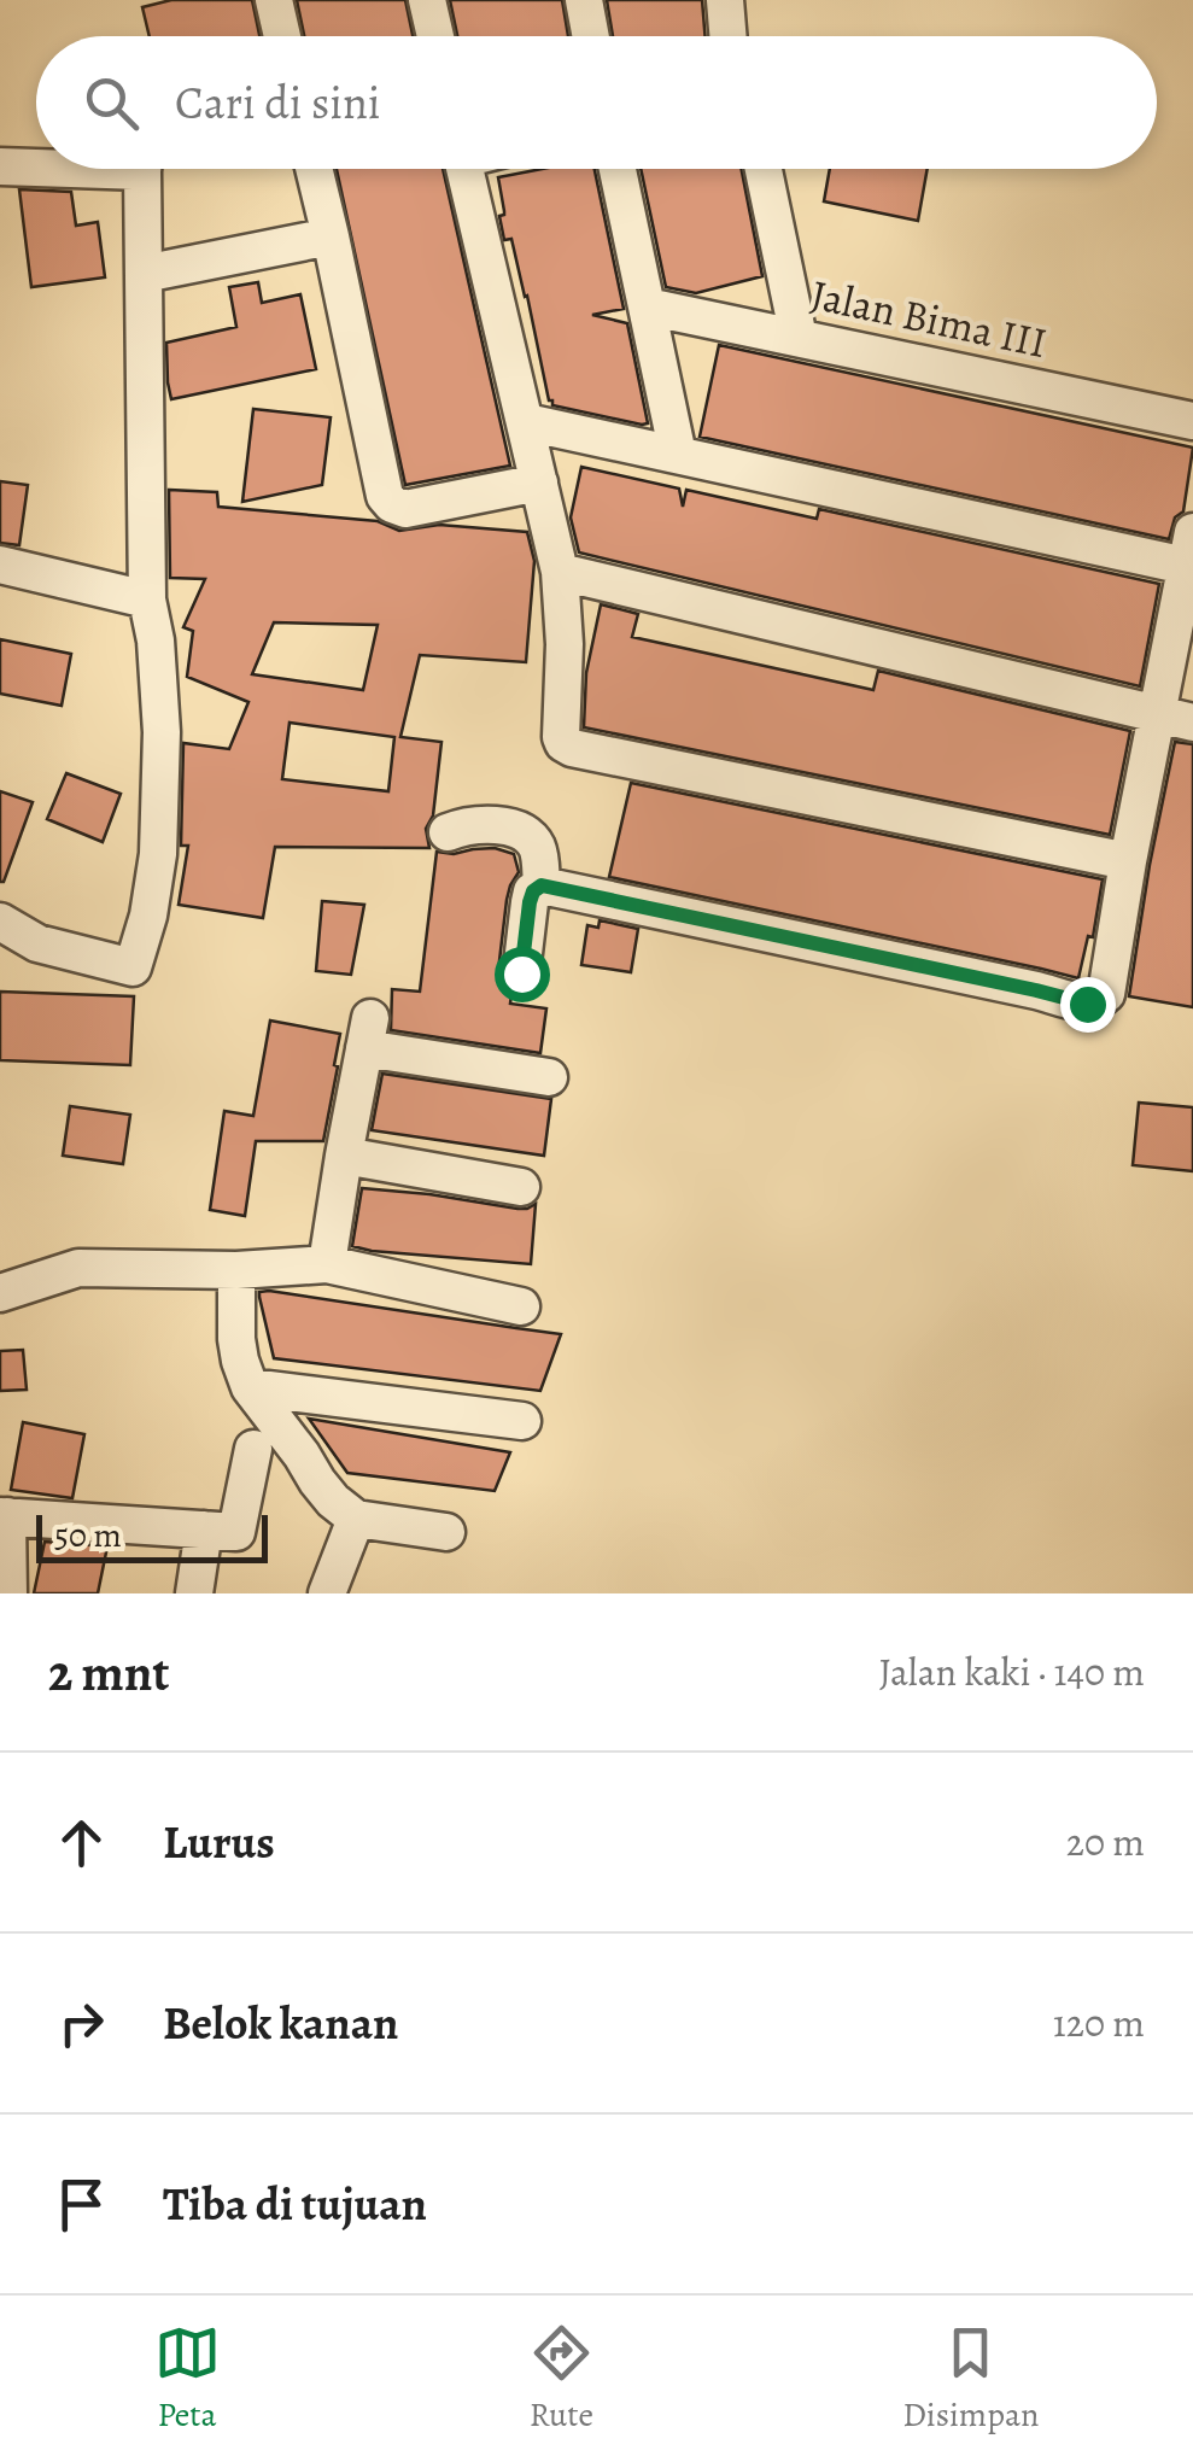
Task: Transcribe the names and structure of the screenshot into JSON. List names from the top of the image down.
{
  "streets": {
    "street": ["Jalan Bima III"]
  },
  "scale_bar": "50 m",
  "page": {
    "search": "Cari di sini",
    "scale": "50 m",
    "heading": ["2 mnt", "Jalan kaki · 140 m"],
    "list": [
      ["Lurus", "20 m"],
      ["Belok kanan", "120 m"],
      "Tiba di tujuan"
    ],
    "nav": ["Peta", "Rute", "Disimpan"]
  }
}
